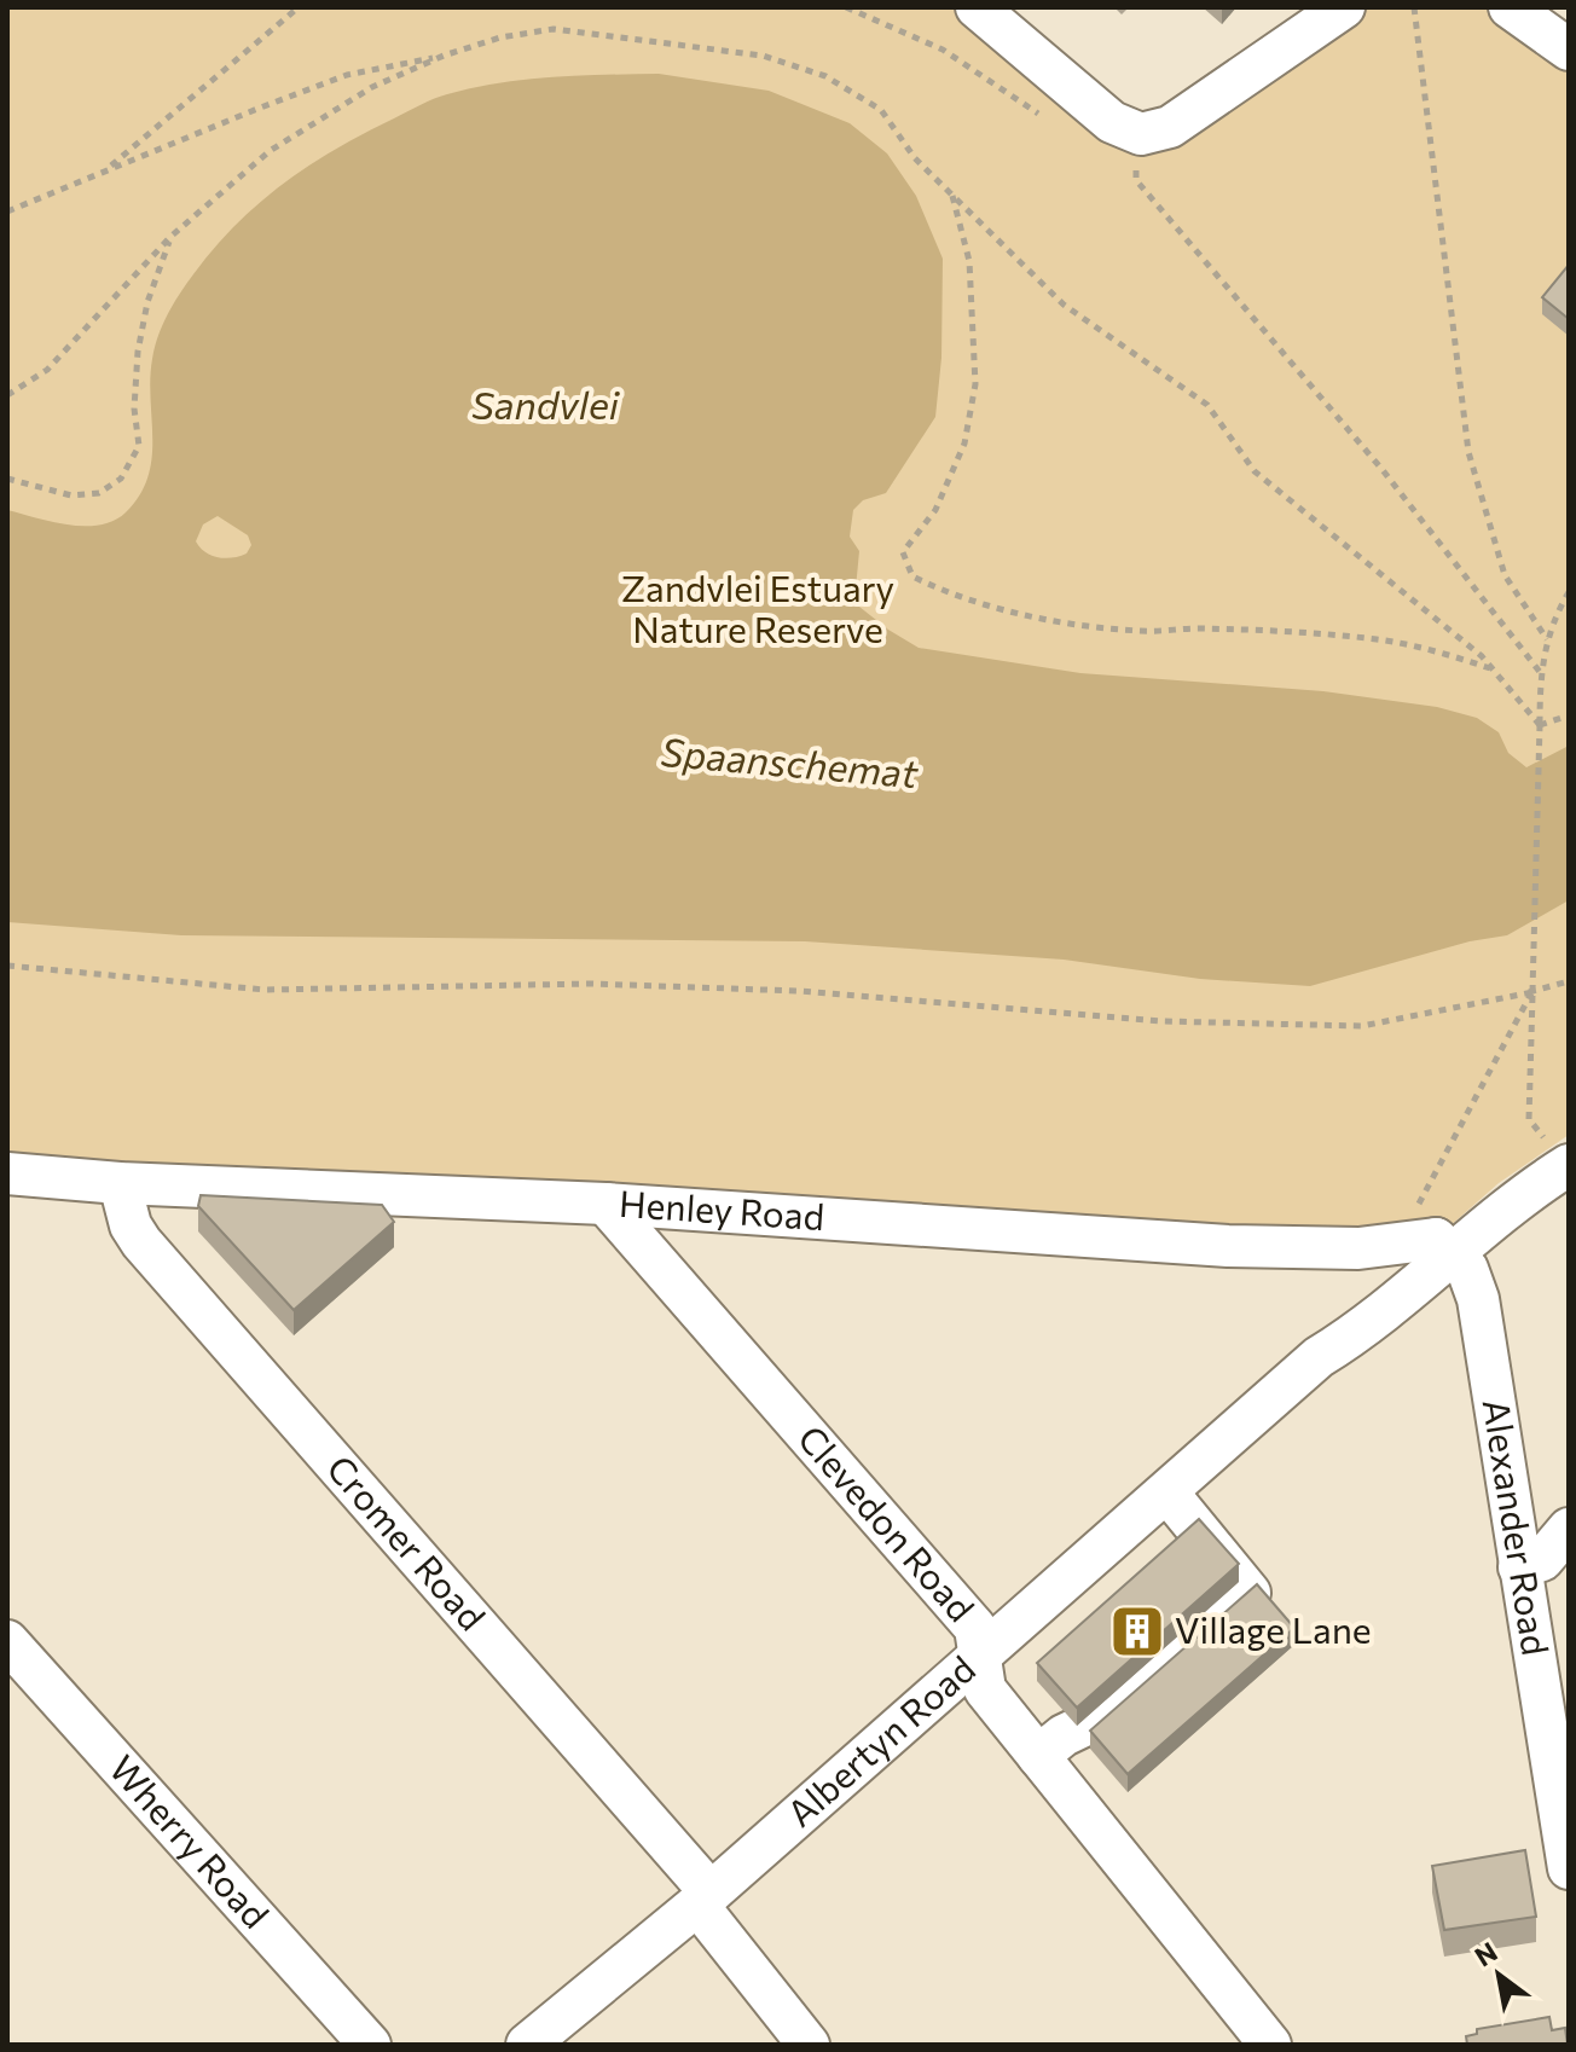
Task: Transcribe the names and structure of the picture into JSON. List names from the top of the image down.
{
  "streets": {
    "street": [
      "Henley Road",
      "Clevedon Road",
      "Alexander Road",
      "Cromer Road",
      "Albertyn Road",
      "Wherry Road"
    ]
  },
  "crossings": [
    ["Henley Road", "Clevedon Road"],
    ["Henley Road", "Alexander Road"],
    ["Henley Road", "Cromer Road"],
    ["Henley Road", "Albertyn Road"],
    ["Clevedon Road", "Albertyn Road"],
    ["Alexander Road", "Albertyn Road"],
    ["Cromer Road", "Albertyn Road"]
  ],
  "water": ["Sandvlei", "Spaanschemat"],
  "parks": ["Zandvlei Estuary Nature Reserve"],
  "places": {
    "building": ["Village Lane"]
  },
  "north": "top left"
}
